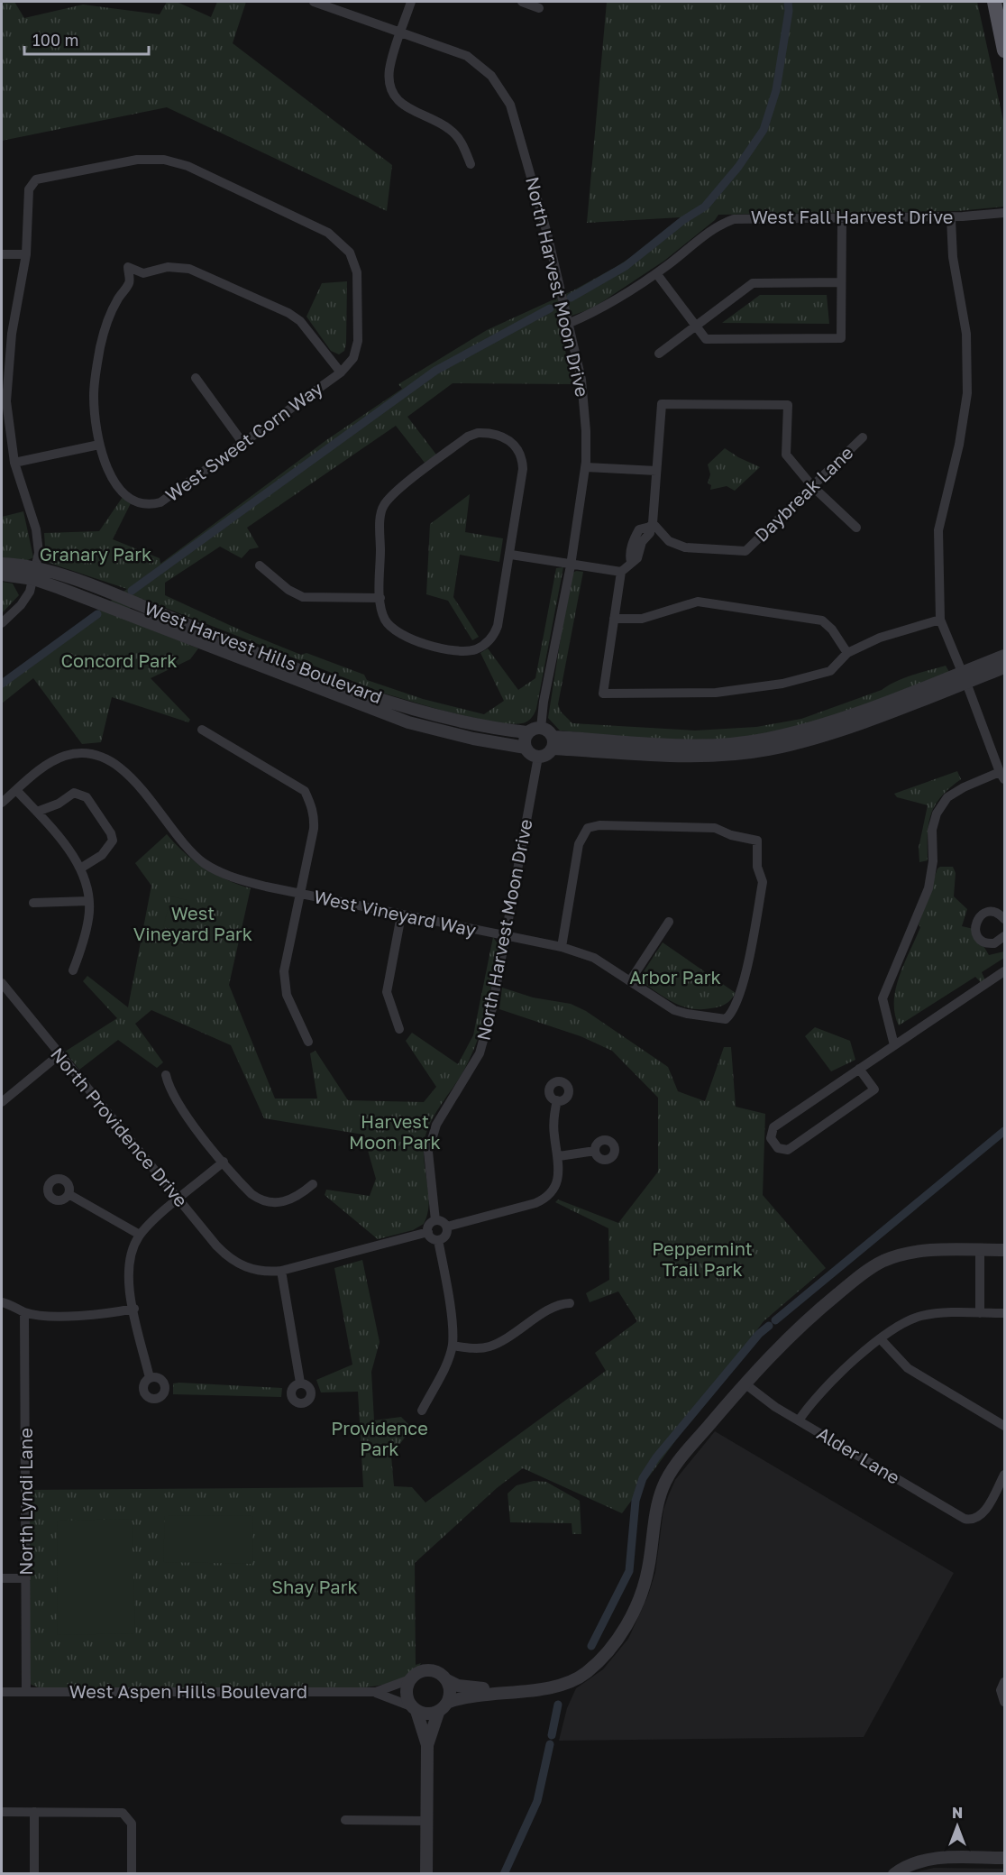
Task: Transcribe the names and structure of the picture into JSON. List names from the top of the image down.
{
  "streets": {
    "street": [
      "West Fall Harvest Drive",
      "North Harvest Moon Drive",
      "West Sweet Corn Way",
      "Daybreak Lane",
      "West Harvest Hills Boulevard",
      "West Vineyard Way",
      "North Providence Drive",
      "Alder Lane",
      "North Lyndi Lane",
      "West Aspen Hills Boulevard"
    ]
  },
  "crossings": [
    ["West Fall Harvest Drive", "North Harvest Moon Drive"],
    ["North Harvest Moon Drive", "West Harvest Hills Boulevard"],
    ["North Harvest Moon Drive", "West Vineyard Way"],
    ["North Lyndi Lane", "West Aspen Hills Boulevard"]
  ],
  "parks": [
    "Granary Park",
    "Concord Park",
    "West Vineyard Park",
    "Arbor Park",
    "Harvest Moon Park",
    "Peppermint Trail Park",
    "Providence Park",
    "Shay Park"
  ],
  "scale_bar": "100 m",
  "north": "top"
}
